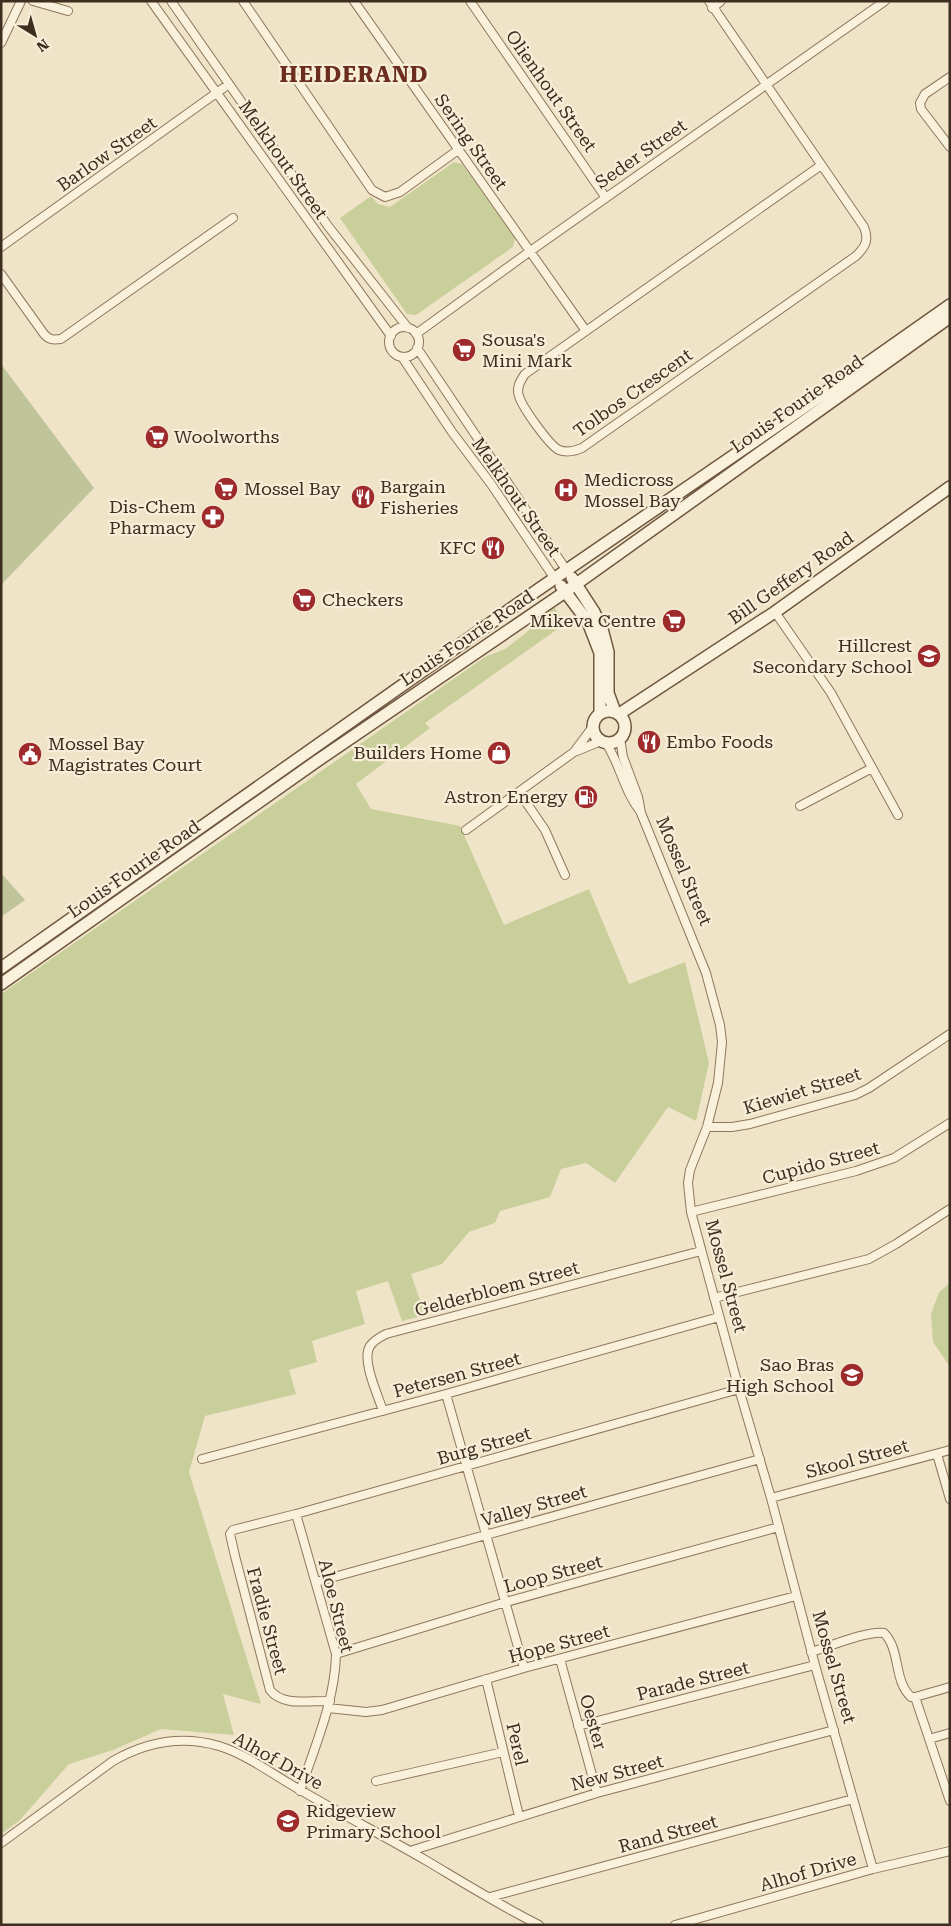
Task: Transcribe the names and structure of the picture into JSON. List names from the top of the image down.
{
  "streets": {
    "main road": ["Louis Fourie Road", "Bill Geffery Road"],
    "street": [
      "Olienhout Street",
      "Sering Street",
      "Barlow Street",
      "Seder Street",
      "Melkhout Street",
      "Tolbos Crescent",
      "Mossel Street",
      "Kiewiet Street",
      "Cupido Street",
      "Gelderbloem Street",
      "Petersen Street",
      "Burg Street",
      "Skool Street",
      "Valley Street",
      "Loop Street",
      "Aloe Street",
      "Fradie Street",
      "Hope Street",
      "Parade Street",
      "Oester",
      "Perel",
      "Alhof Drive",
      "New Street",
      "Rand Street"
    ]
  },
  "crossings": [
    ["Olienhout Street", "Seder Street"],
    ["Sering Street", "Seder Street"],
    ["Sering Street", "Tolbos Crescent"],
    ["Barlow Street", "Melkhout Street"],
    ["Seder Street", "Melkhout Street"],
    ["Seder Street", "Tolbos Crescent"],
    ["Melkhout Street", "Louis Fourie Road"],
    ["Mossel Street", "Kiewiet Street"],
    ["Mossel Street", "Cupido Street"],
    ["Mossel Street", "Gelderbloem Street"],
    ["Mossel Street", "Petersen Street"],
    ["Mossel Street", "Burg Street"],
    ["Mossel Street", "Skool Street"],
    ["Mossel Street", "Valley Street"],
    ["Mossel Street", "Loop Street"],
    ["Mossel Street", "Hope Street"],
    ["Mossel Street", "Parade Street"],
    ["Mossel Street", "Alhof Drive"],
    ["Mossel Street", "New Street"],
    ["Mossel Street", "Rand Street"],
    ["Gelderbloem Street", "Petersen Street"],
    ["Burg Street", "Aloe Street"],
    ["Burg Street", "Fradie Street"],
    ["Valley Street", "Aloe Street"],
    ["Loop Street", "Aloe Street"],
    ["Aloe Street", "Fradie Street"],
    ["Aloe Street", "Hope Street"],
    ["Aloe Street", "Alhof Drive"],
    ["Fradie Street", "Hope Street"],
    ["Hope Street", "Oester"],
    ["Hope Street", "Perel"],
    ["Parade Street", "Oester"],
    ["Oester", "New Street"],
    ["Perel", "New Street"],
    ["Alhof Drive", "New Street"],
    ["Alhof Drive", "Rand Street"]
  ],
  "districts": ["HEIDERAND"],
  "places": {
    "supermarket": [
      "Sousa's Mini Mark",
      "Woolworths",
      "Mossel Bay",
      "Checkers",
      "Mikeva Centre"
    ],
    "hospital": ["Medicross Mossel Bay"],
    "restaurant": ["Bargain Fisheries", "KFC", "Embo Foods"],
    "pharmacy": ["Dis-Chem Pharmacy"],
    "school or university": ["Hillcrest Secondary School", "Sao Bras High School", "Ridgeview Primary School"],
    "shop": ["Builders Home"],
    "public building": ["Mossel Bay Magistrates Court"],
    "fuel station": ["Astron Energy"]
  },
  "north": "bottom right"
}
